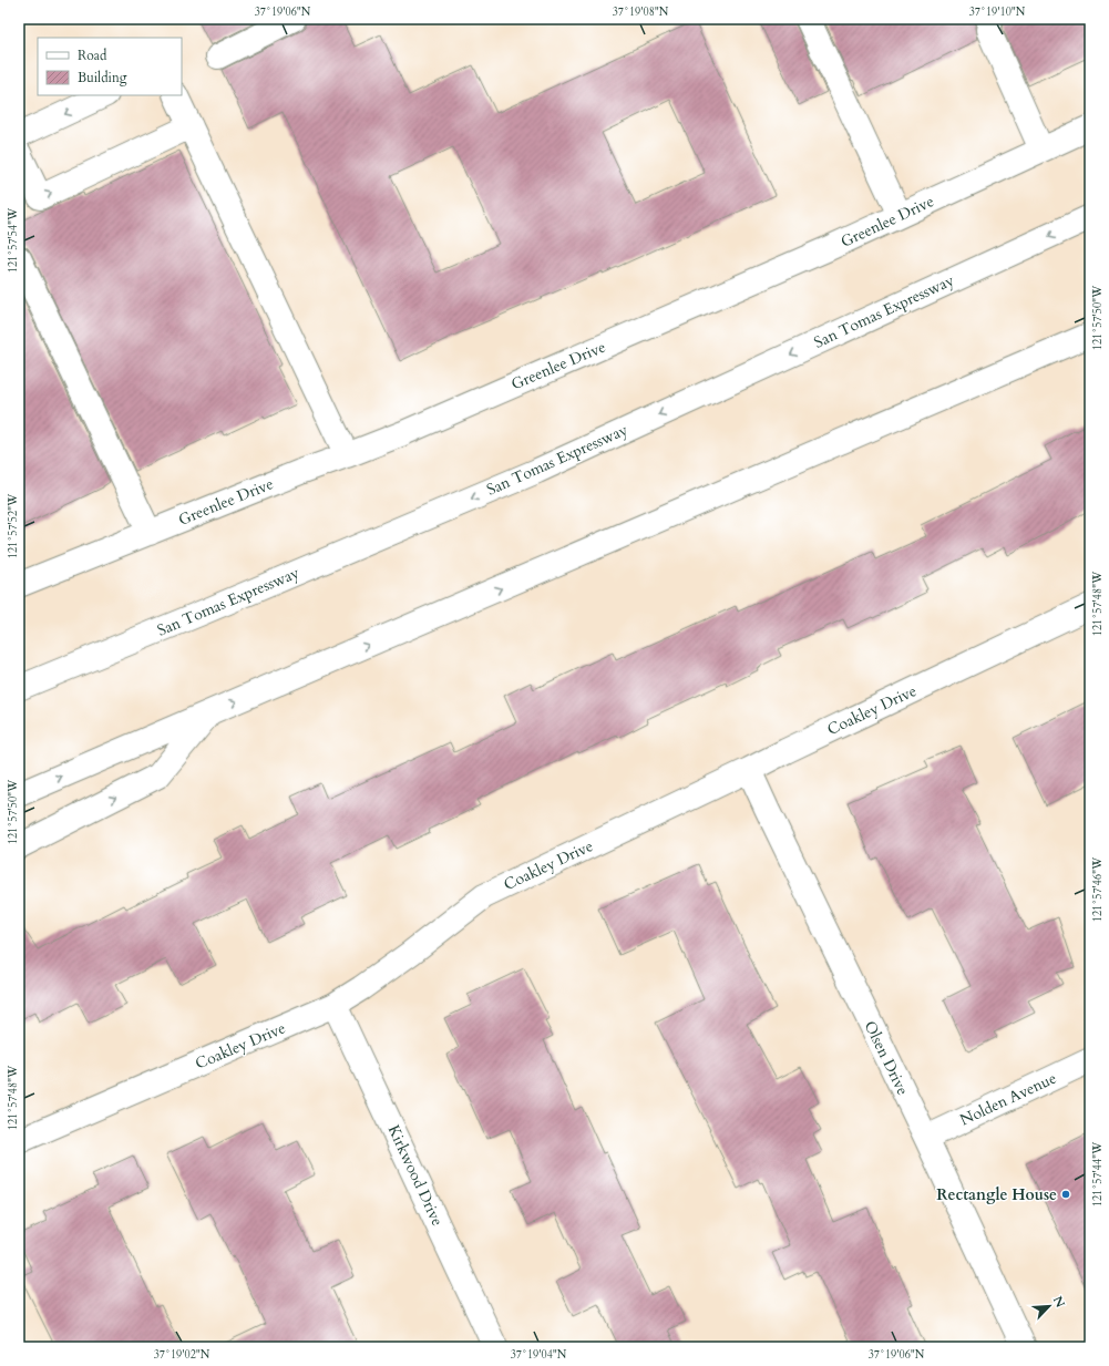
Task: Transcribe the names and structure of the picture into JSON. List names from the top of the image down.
{
  "streets": {
    "main road": [
      "Greenlee Drive",
      "San Tomas Expressway",
      "Coakley Drive",
      "Olsen Drive",
      "Nolden Avenue",
      "Kirkwood Drive"
    ]
  },
  "crossings": [
    ["Coakley Drive", "Olsen Drive"],
    ["Coakley Drive", "Kirkwood Drive"],
    ["Olsen Drive", "Nolden Avenue"]
  ],
  "places": ["Rectangle House"],
  "legend": ["Road", "Building"],
  "north": "top right",
  "coordinates": [
    "37°19'06\"N",
    "37°19'08\"N",
    "37°19'10\"N",
    "121°57'54\"W",
    "121°57'50\"W",
    "121°57'52\"W",
    "121°57'48\"W",
    "121°57'46\"W",
    "121°57'44\"W",
    "37°19'02\"N",
    "37°19'04\"N"
  ]
}
